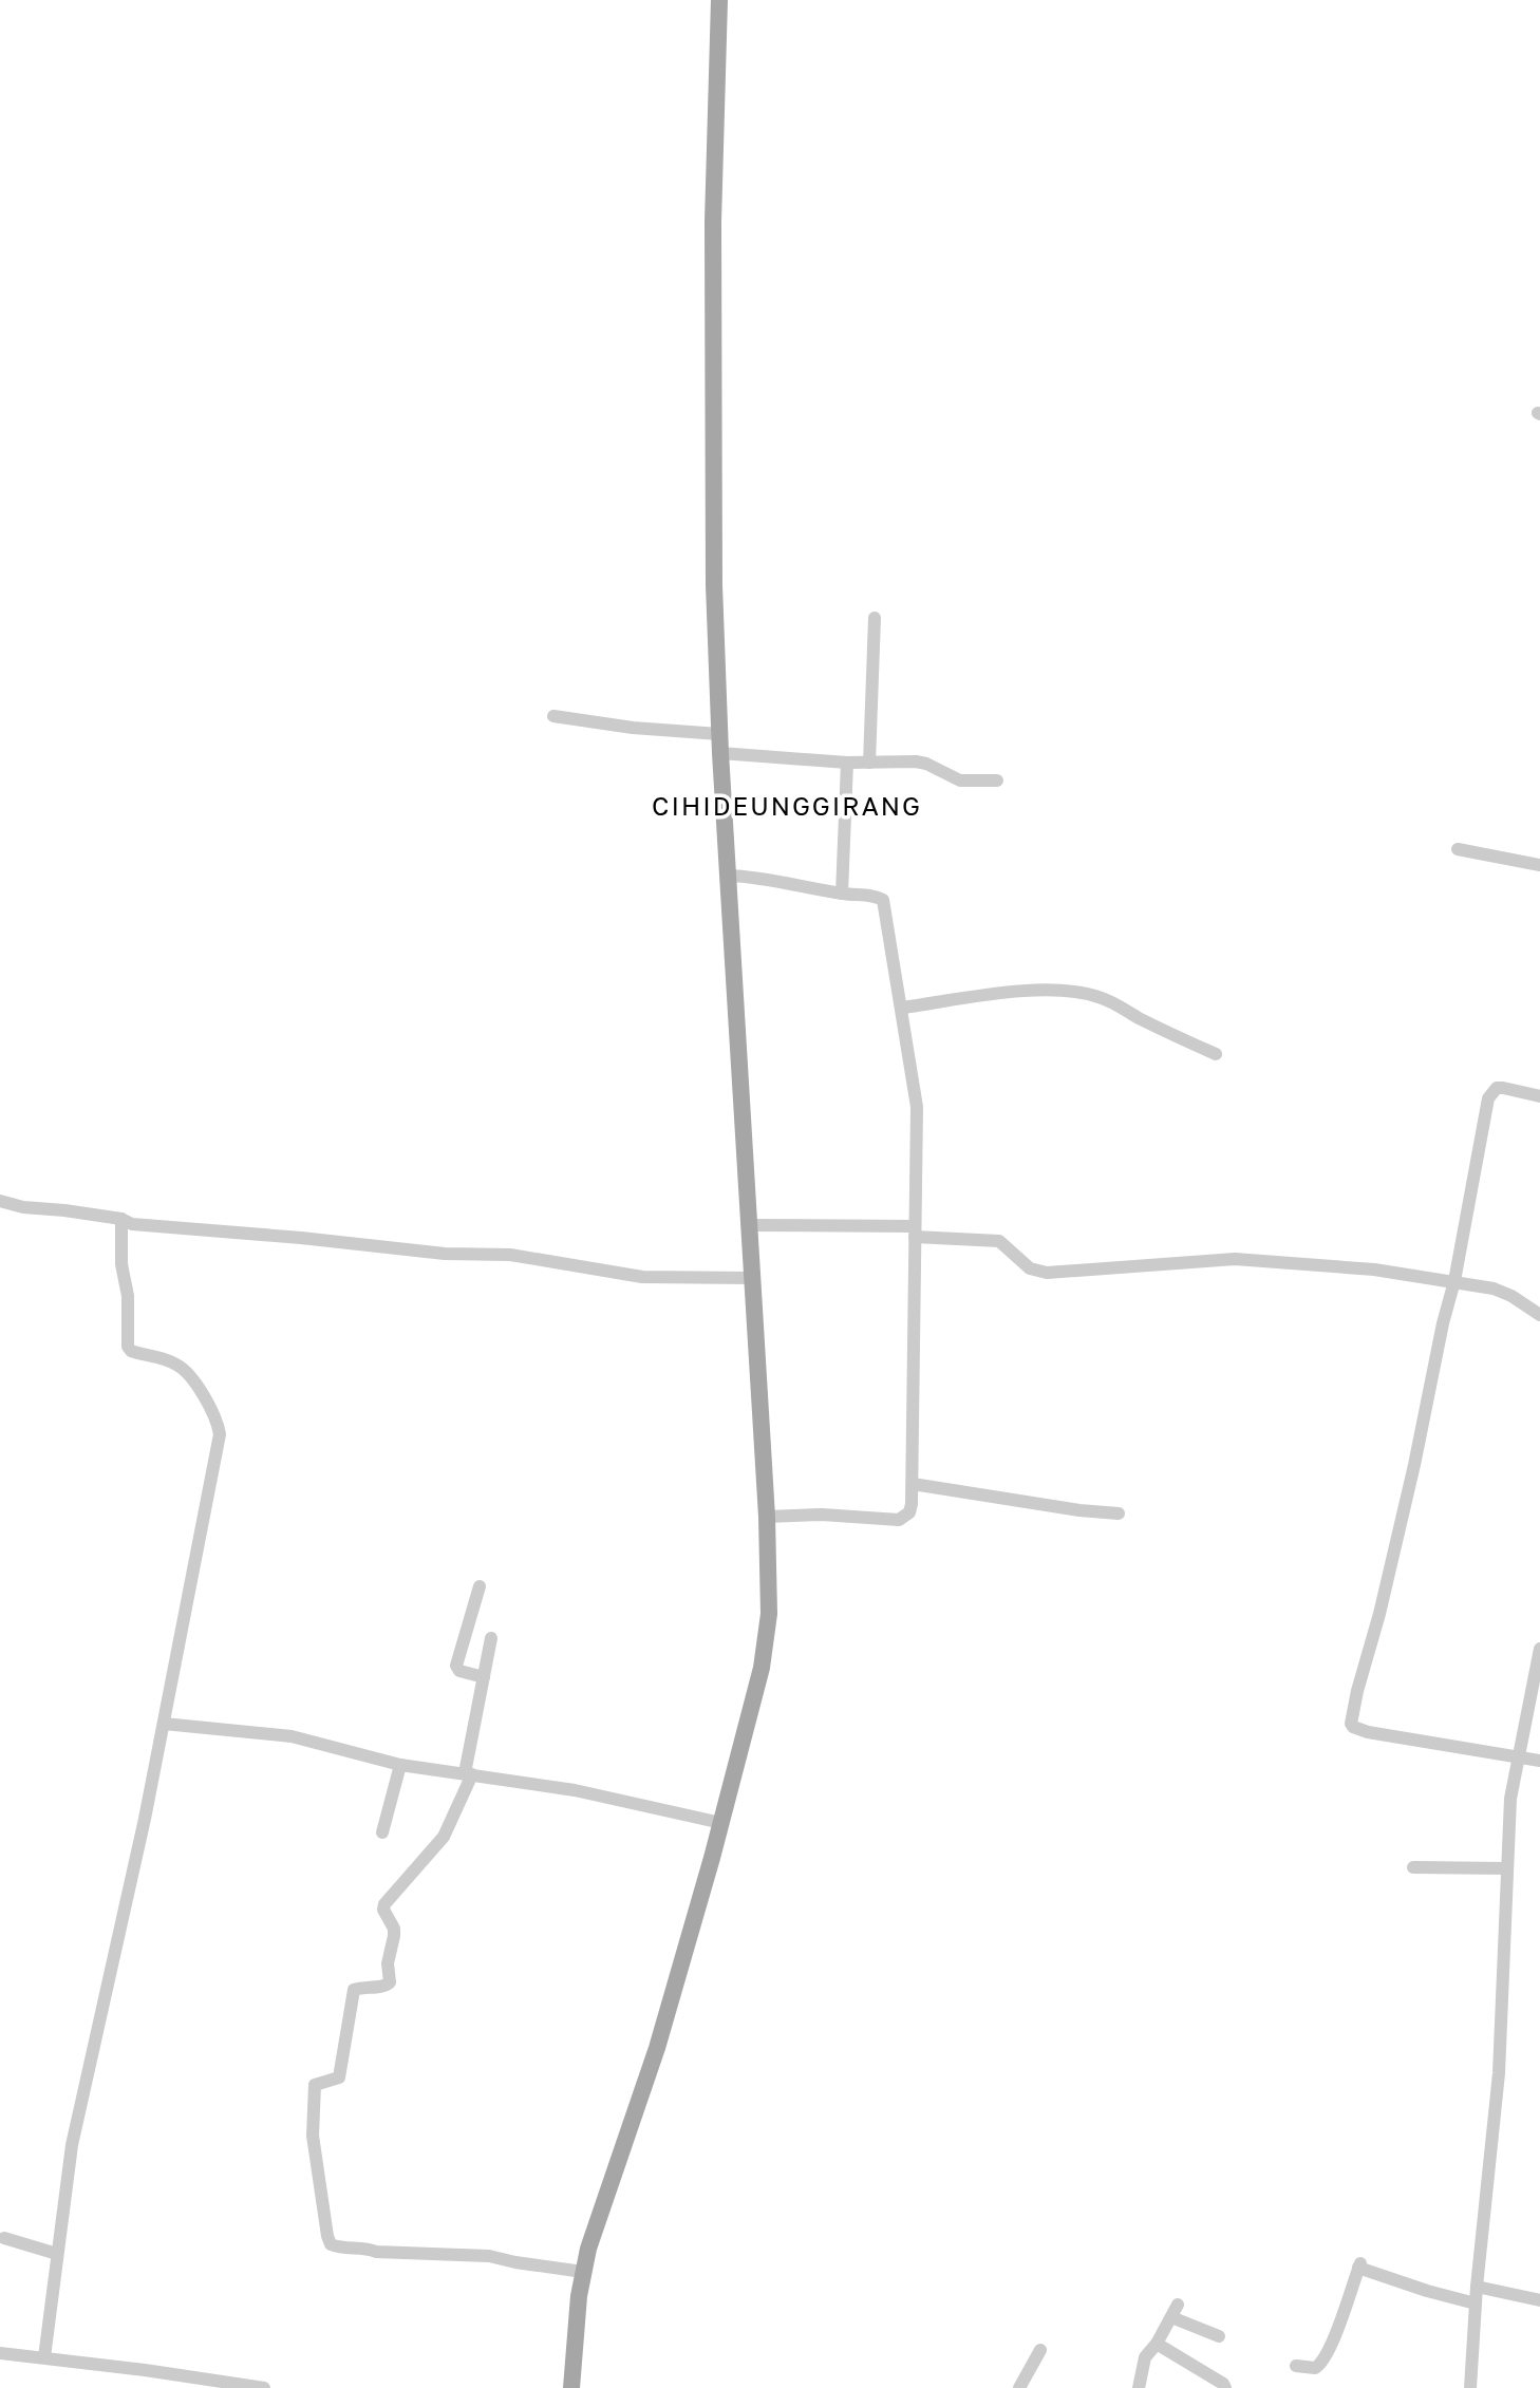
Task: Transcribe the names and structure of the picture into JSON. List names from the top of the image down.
{
  "districts": ["CIHIDEUNGGIRANG"]
}
